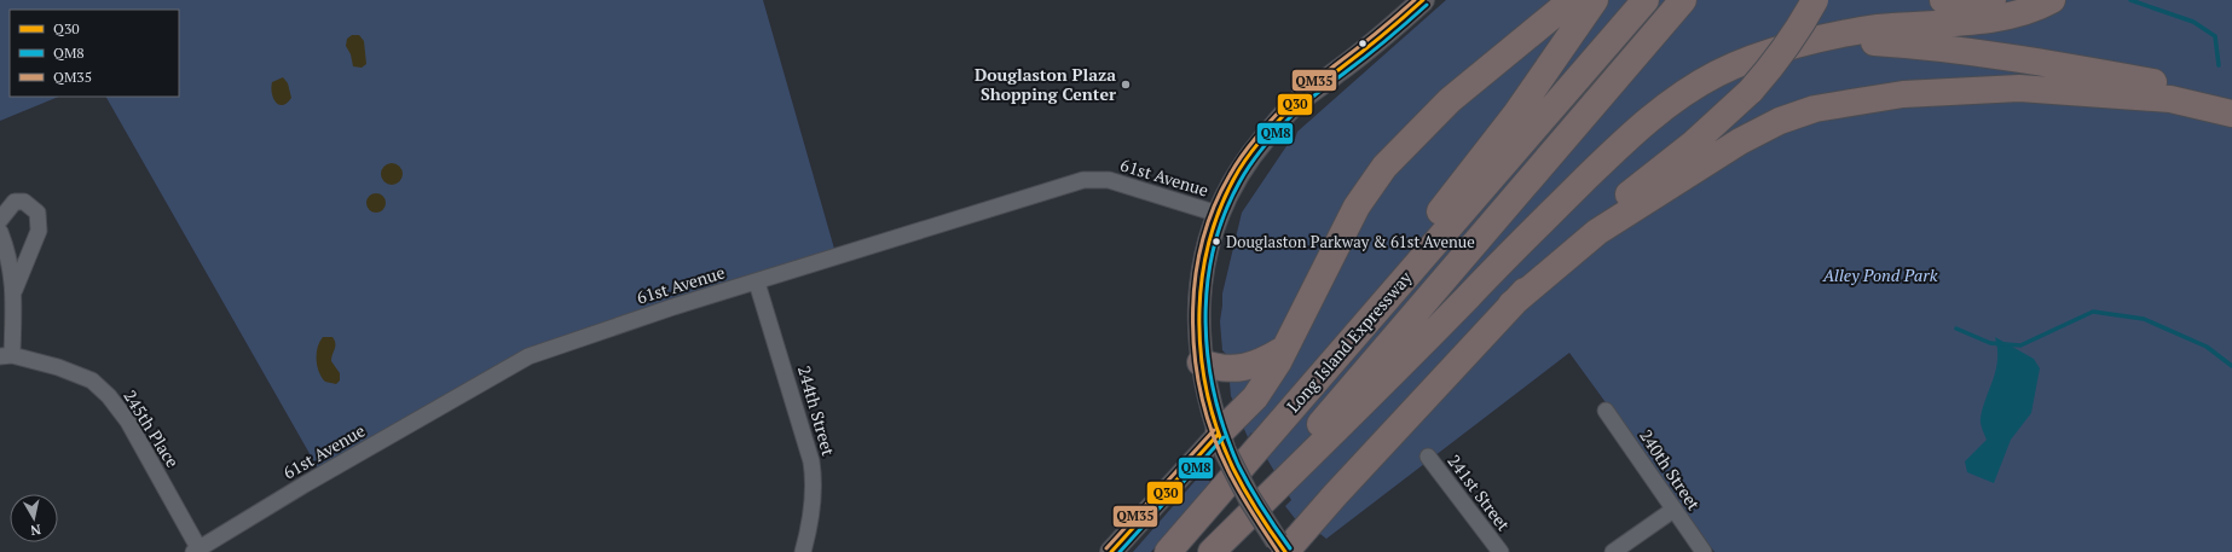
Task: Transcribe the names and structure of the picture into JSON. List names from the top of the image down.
{
  "streets": {
    "highway": ["Long Island Expressway"],
    "street": [
      "61st Avenue",
      "244th Street",
      "245th Place",
      "240th Street",
      "241st Street"
    ]
  },
  "crossings": [
    ["61st Avenue", "244th Street"],
    ["61st Avenue", "245th Place"]
  ],
  "parks": ["Alley Pond Park"],
  "places": ["Douglaston Plaza Shopping Center", "Douglaston Parkway & 61st Avenue"],
  "lines": ["transit line Q30", "transit line QM35", "transit line QM8"],
  "legend": ["Q30", "QM8", "QM35"],
  "north": "bottom"
}
